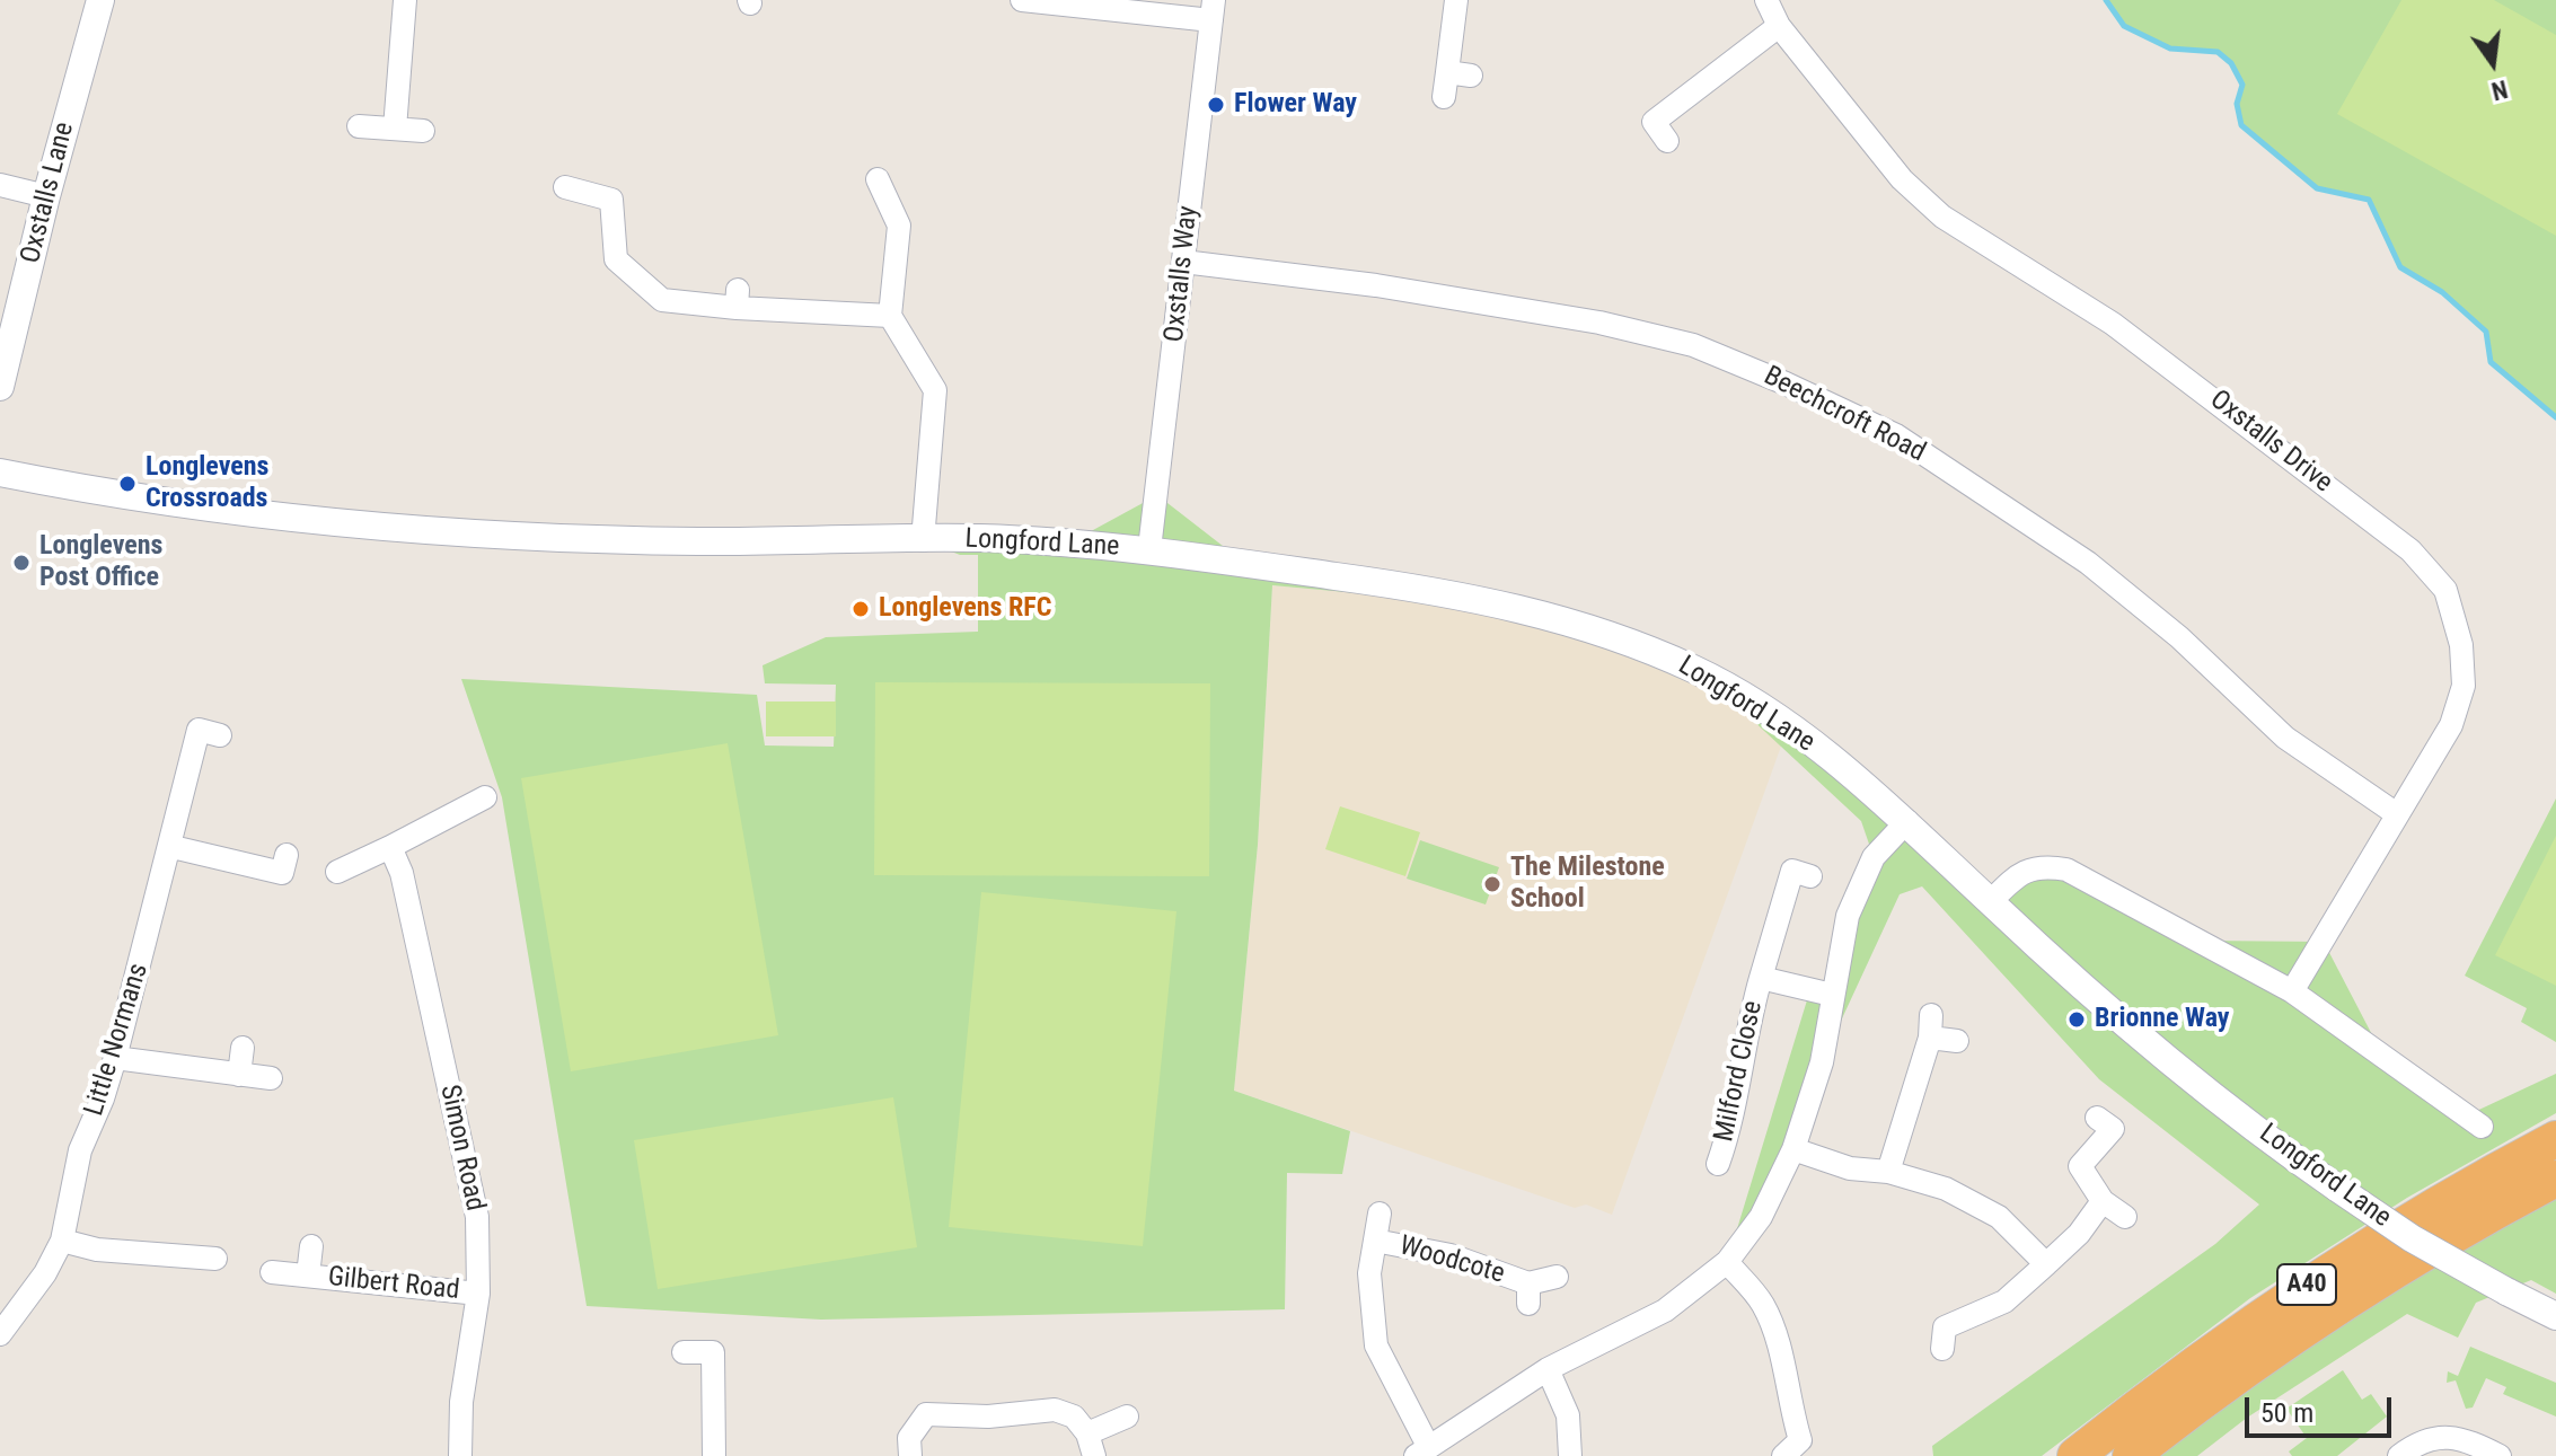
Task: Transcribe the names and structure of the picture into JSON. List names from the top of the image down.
{
  "streets": {
    "highway": ["A40"],
    "street": [
      "Oxstalls Lane",
      "Oxstalls Way",
      "Beechcroft Road",
      "Oxstalls Drive",
      "Longford Lane",
      "Little Normans",
      "Milford Close",
      "Simon Road",
      "Woodcote",
      "Gilbert Road"
    ]
  },
  "crossings": [
    ["Oxstalls Way", "Beechcroft Road"],
    ["Oxstalls Way", "Longford Lane"],
    ["Beechcroft Road", "Oxstalls Drive"],
    ["Simon Road", "Gilbert Road"]
  ],
  "places": [
    "Flower Way",
    "Longlevens Crossroads",
    "Longlevens Post Office",
    "Longlevens RFC",
    "The Milestone School",
    "Brionne Way"
  ],
  "scale_bar": "50 m",
  "north": "bottom"
}
